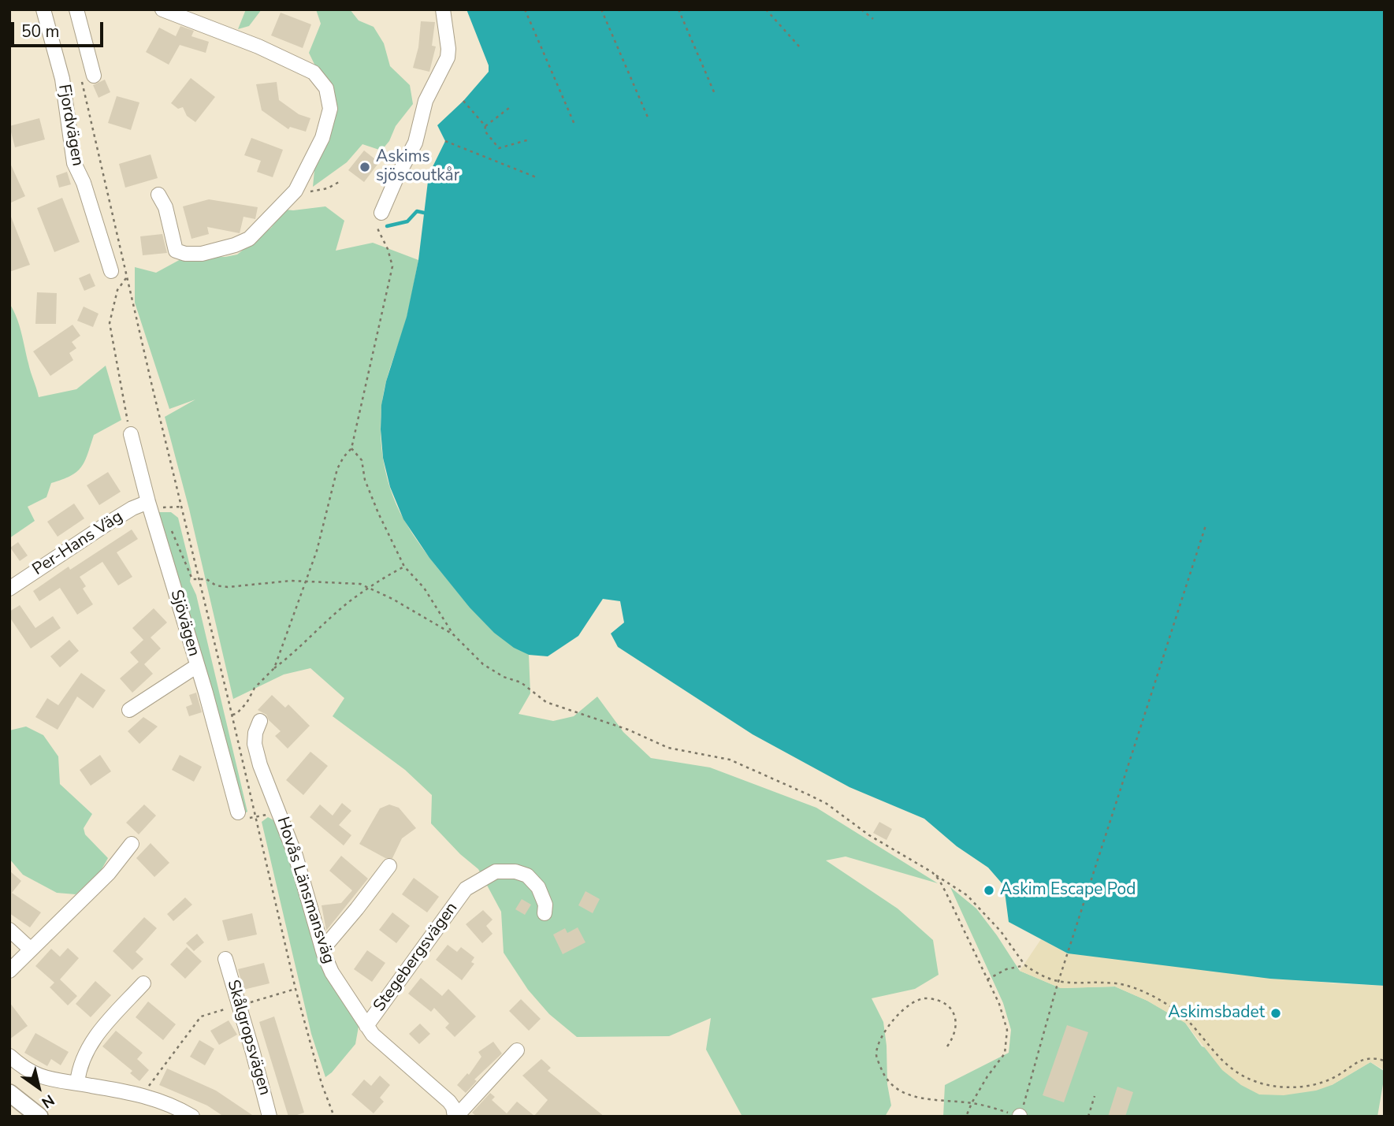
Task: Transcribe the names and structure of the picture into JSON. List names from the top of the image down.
{
  "streets": {
    "street": [
      "Fjordvägen",
      "Per-Hans Väg",
      "Sjövägen",
      "Hovås Länsmansväg",
      "Stegebergsvägen",
      "Skålgropsvägen"
    ]
  },
  "crossings": [
    ["Per-Hans Väg", "Sjövägen"],
    ["Hovås Länsmansväg", "Stegebergsvägen"]
  ],
  "places": ["Askims sjöscoutkår", "Askim Escape Pod", "Askimsbadet"],
  "scale_bar": "50 m",
  "north": "bottom right"
}
